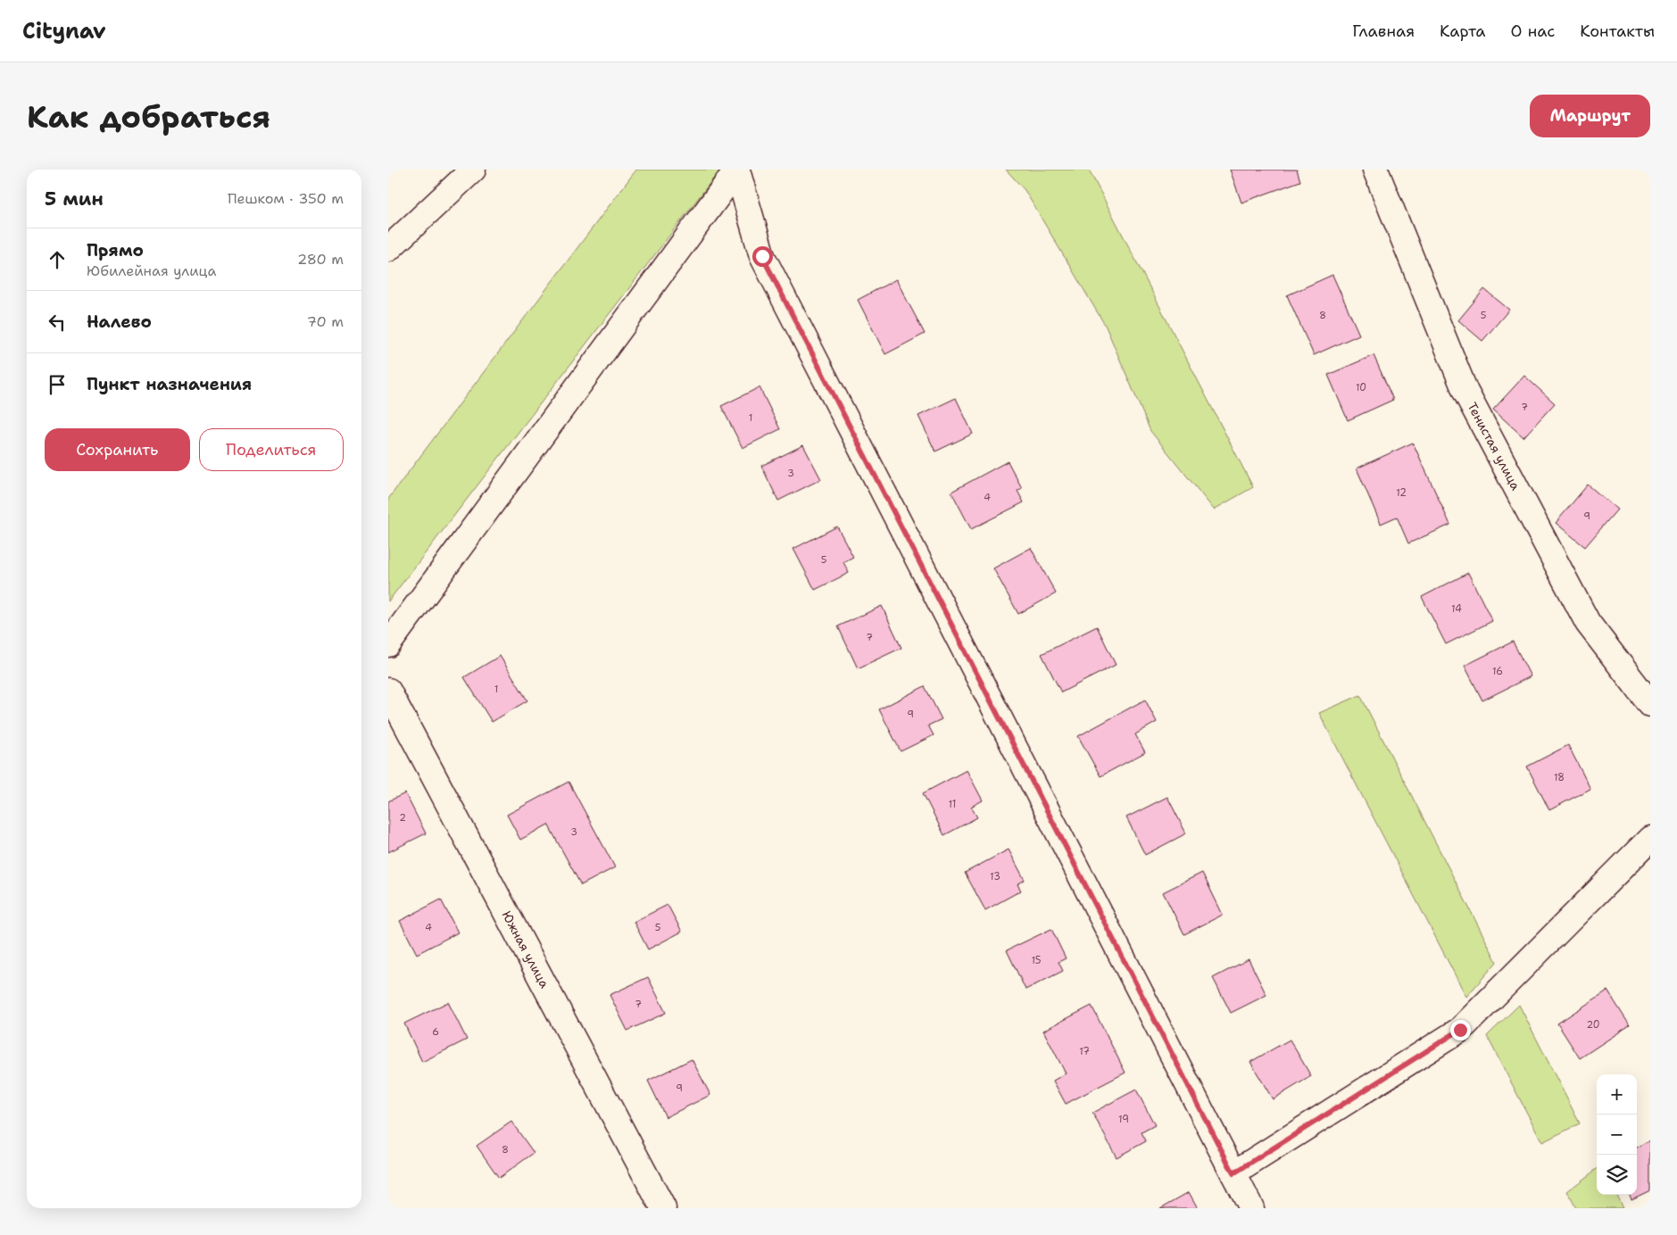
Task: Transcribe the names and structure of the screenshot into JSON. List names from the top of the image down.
{
  "streets": {
    "street": ["Тенистая улица", "Южная улица"]
  },
  "house_numbers": [
    "8",
    "5",
    "10",
    "7",
    "1",
    "3",
    "12",
    "4",
    "9",
    "5",
    "14",
    "7",
    "16",
    "1",
    "9",
    "18",
    "11",
    "2",
    "3",
    "13",
    "4",
    "5",
    "15",
    "7",
    "20",
    "6",
    "17",
    "9",
    "19",
    "8"
  ],
  "page": {
    "header": "Citynav",
    "nav": [
      "Главная",
      "Карта",
      "О нас",
      "Контакты"
    ],
    "buttons": [
      "Маршрут",
      ["Сохранить", "Поделиться"]
    ],
    "title": "Как добраться",
    "heading": ["5 мин", "Пешком · 350 m"],
    "list": [
      ["Прямо", "Юбилейная улица", "280 m"],
      ["Налево", "70 m"],
      "Пункт назначения"
    ],
    "map_buttons": ["+", "−"]
  }
}
